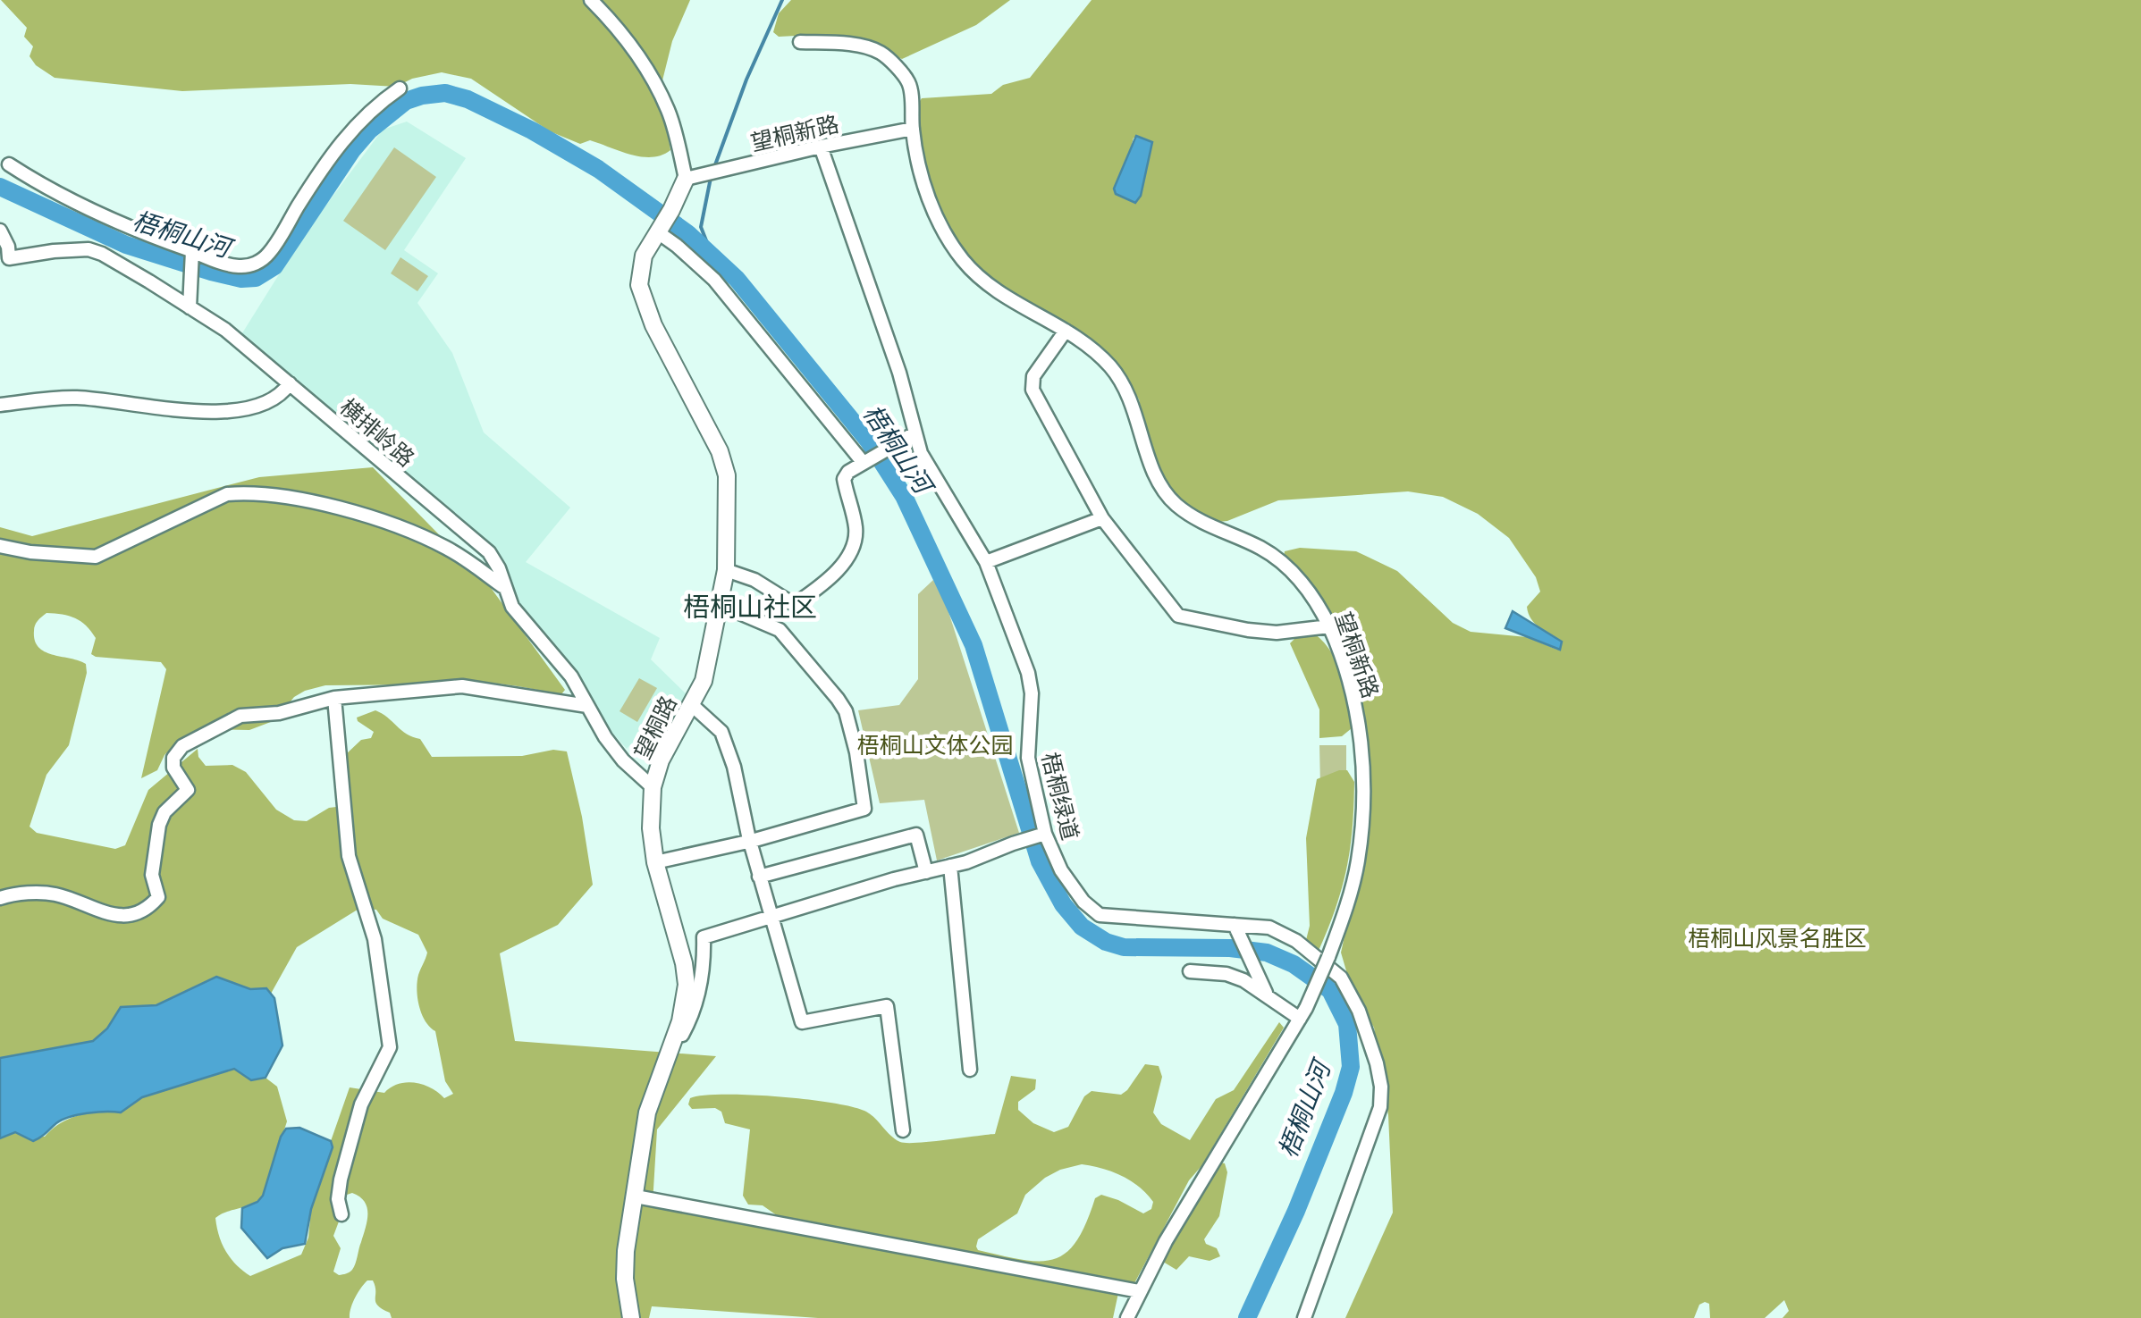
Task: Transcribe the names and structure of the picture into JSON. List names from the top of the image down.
{
  "streets": {
    "main road": ["望桐路"],
    "street": ["望桐新路", "横排岭路", "梧桐绿道"]
  },
  "crossings": [
    ["望桐新路", "望桐路"],
    ["望桐新路", "梧桐绿道"],
    ["横排岭路", "望桐路"]
  ],
  "districts": ["梧桐山社区"],
  "water": ["梧桐山河"],
  "parks": ["梧桐山文体公园", "梧桐山风景名胜区"]
}
